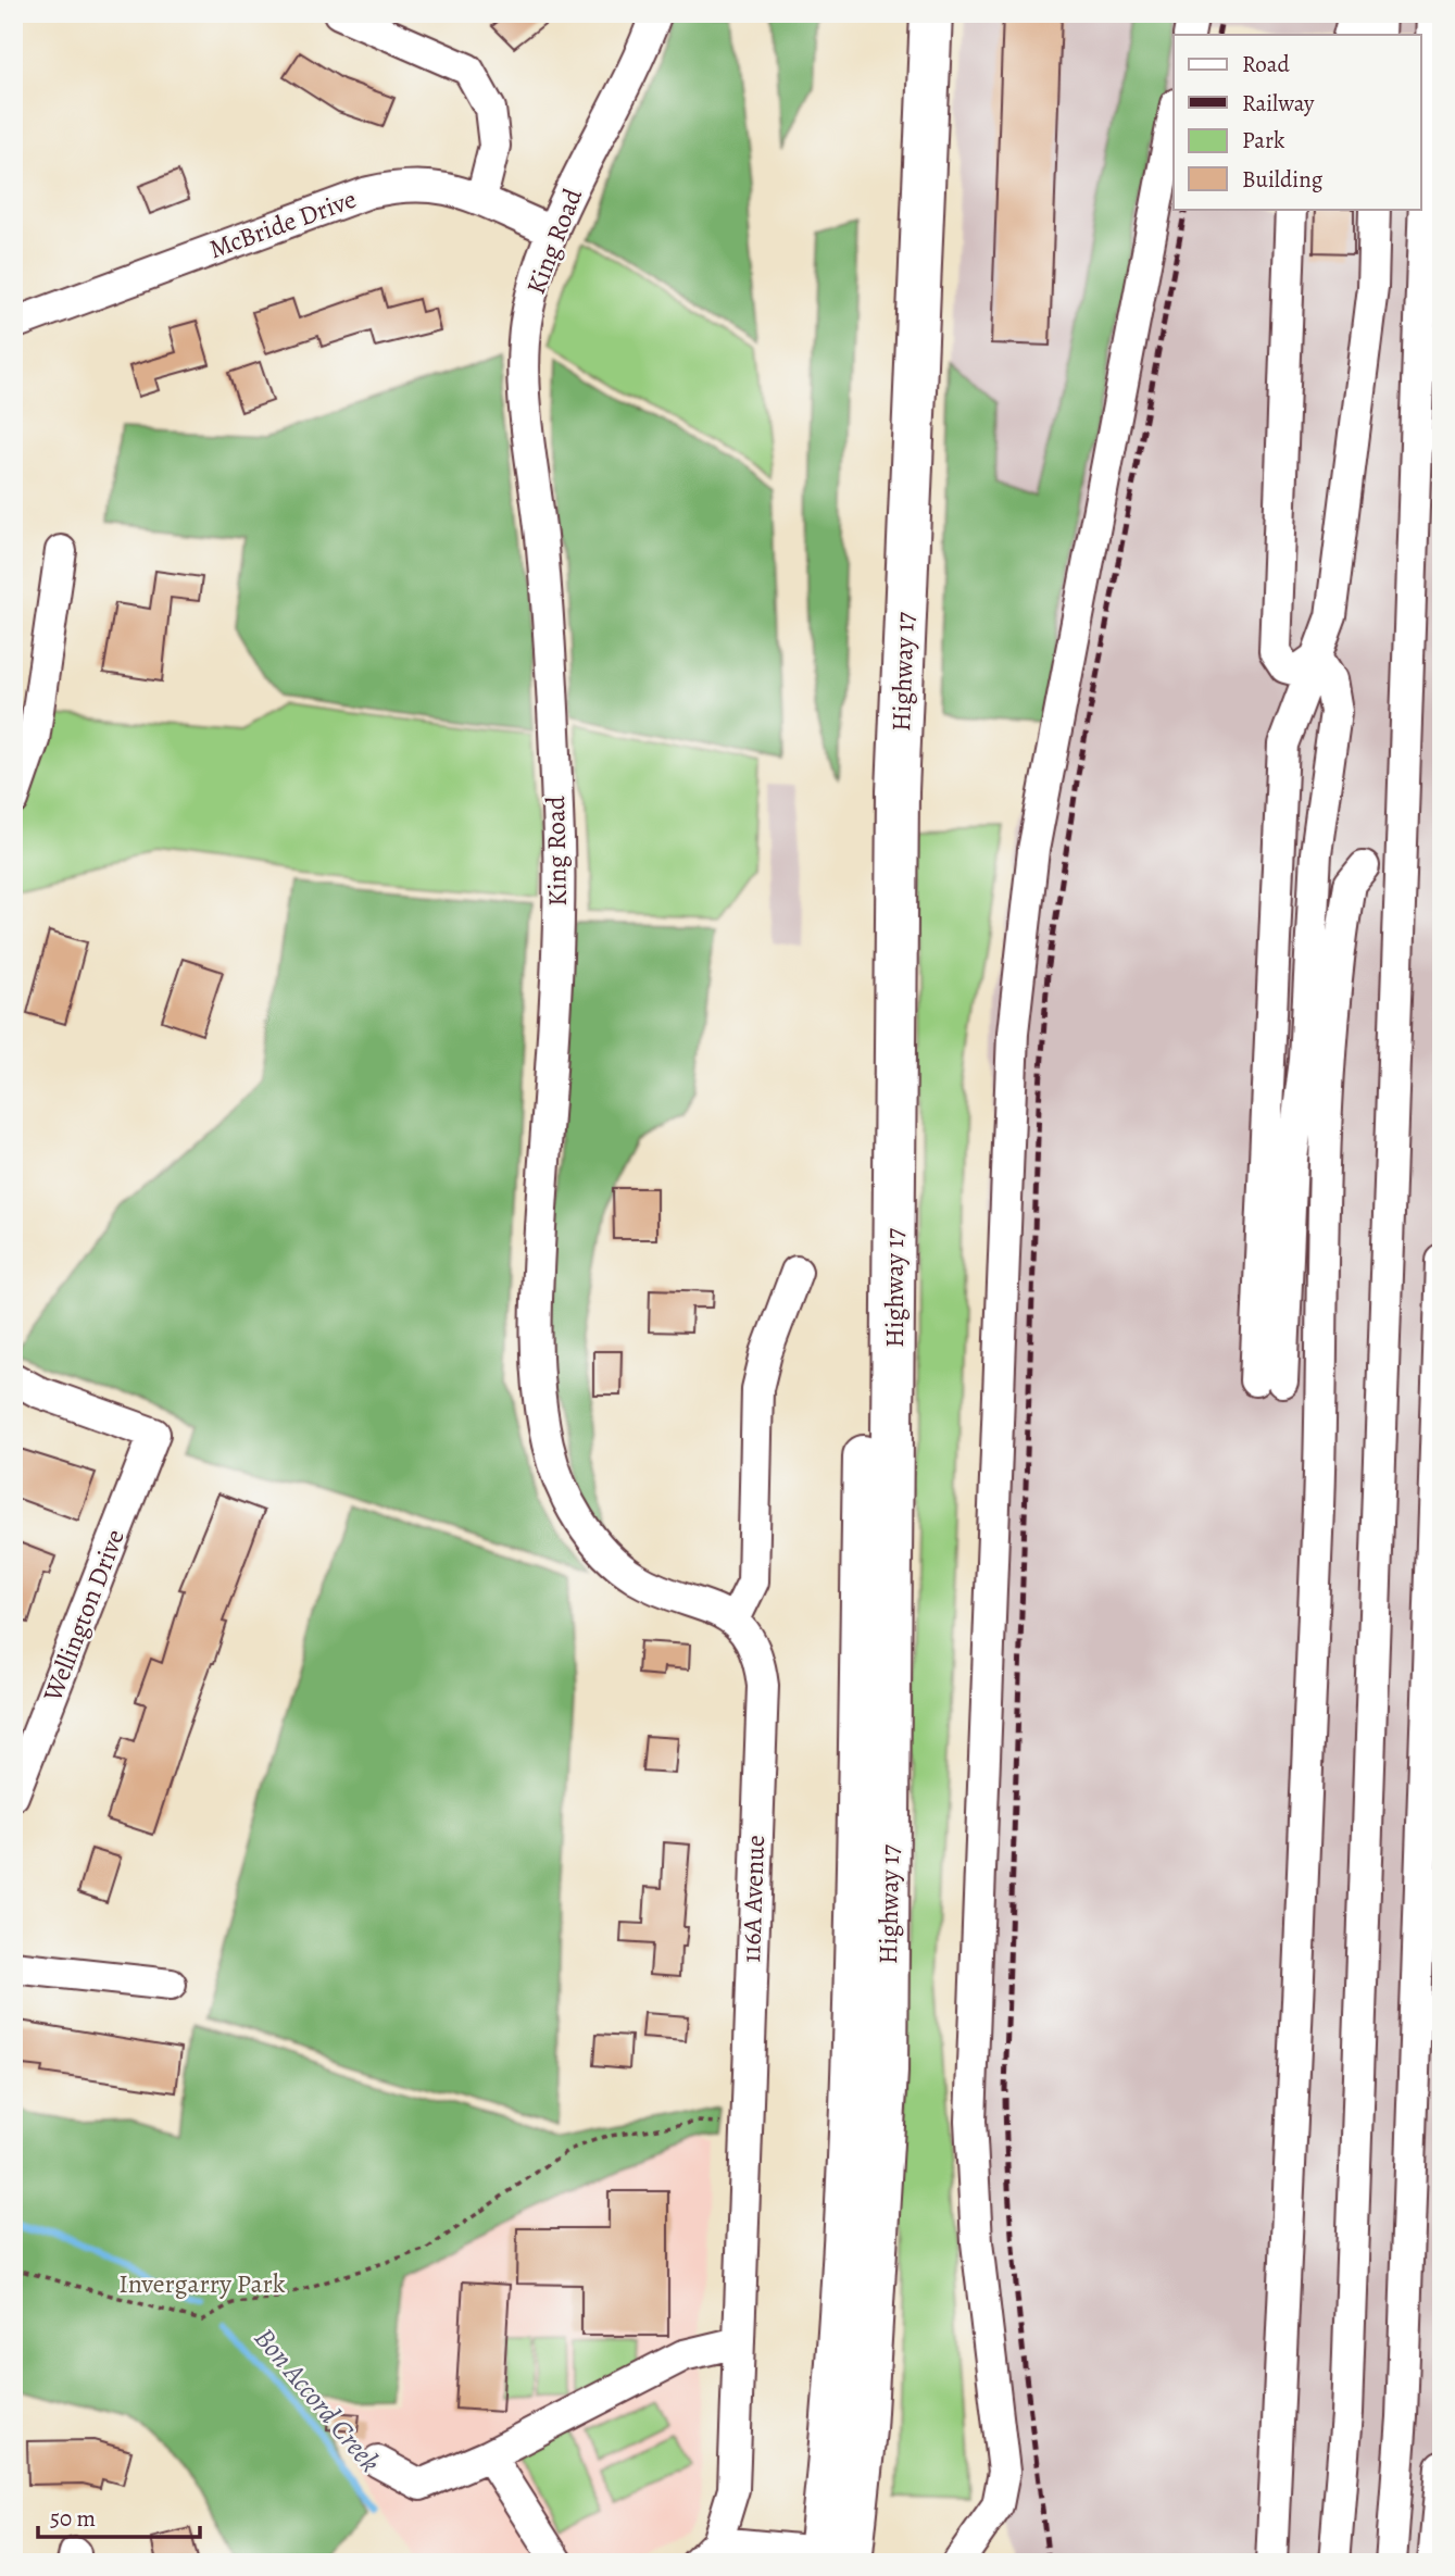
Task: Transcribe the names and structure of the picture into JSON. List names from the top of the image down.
{
  "streets": {
    "highway": ["Highway 17"],
    "street": [
      "McBride Drive",
      "King Road",
      "Wellington Drive",
      "116A Avenue"
    ]
  },
  "crossings": [
    ["McBride Drive", "King Road"],
    ["King Road", "116A Avenue"]
  ],
  "water": ["Bon Accord Creek"],
  "parks": ["Invergarry Park"],
  "legend": [
    "Road",
    "Railway",
    "Park",
    "Building"
  ],
  "scale_bar": "50 m"
}
